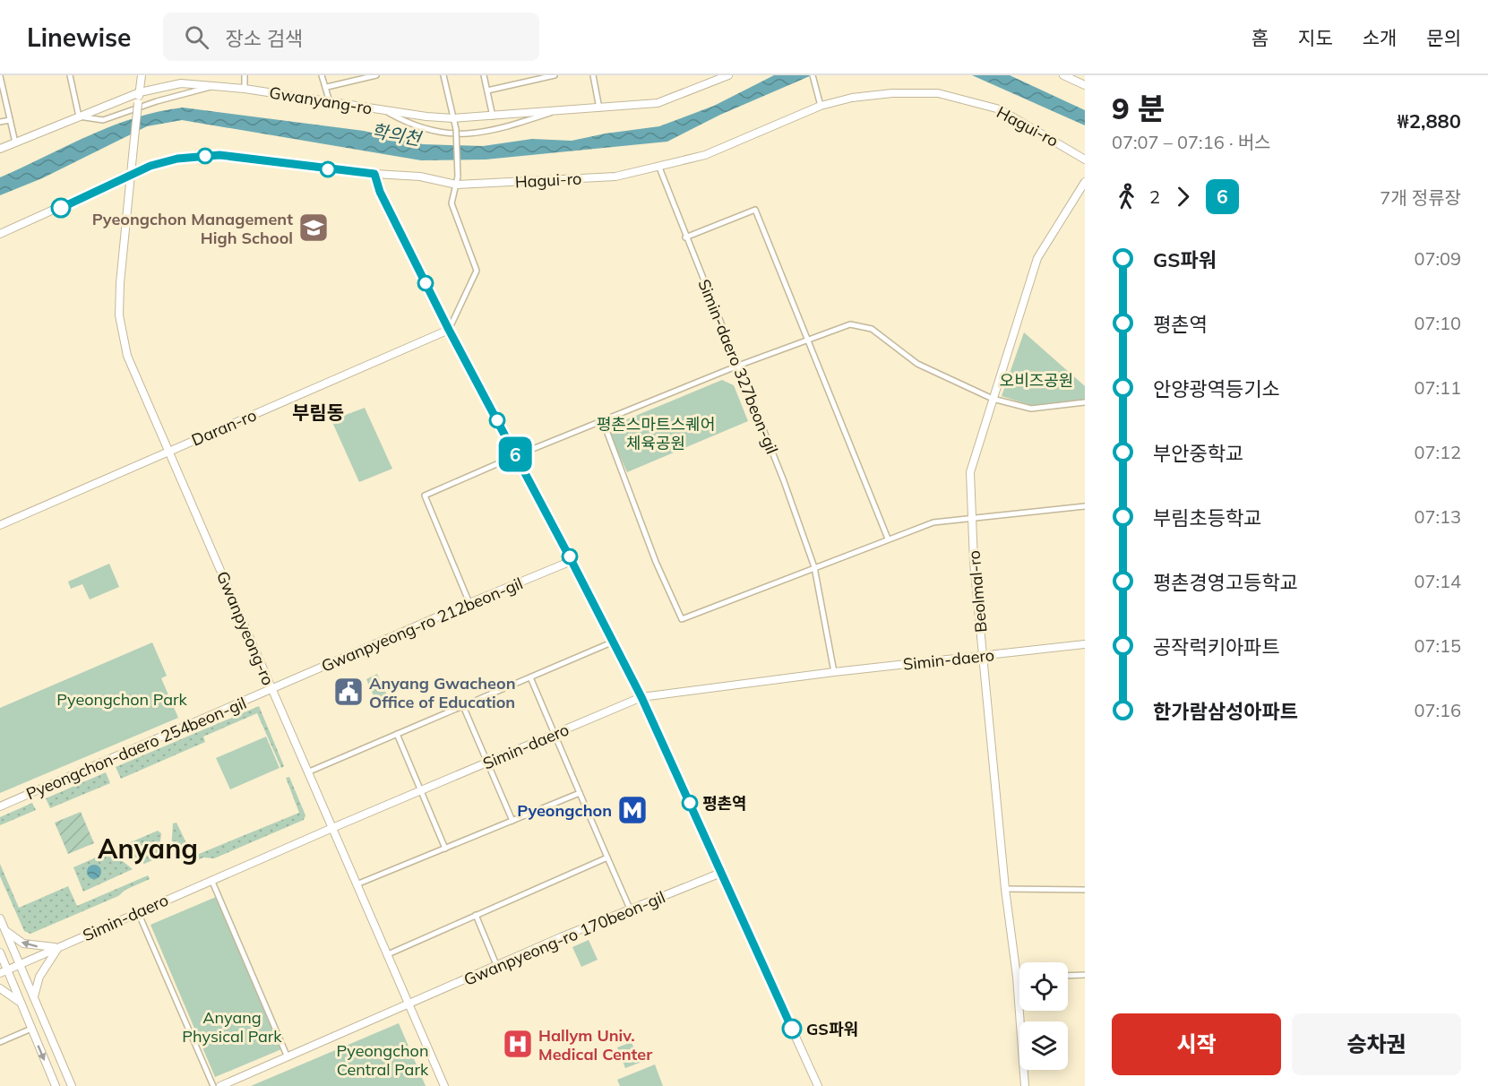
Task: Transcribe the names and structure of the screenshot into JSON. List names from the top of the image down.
{
  "streets": {
    "street": [
      "Gwanyang-ro",
      "Hagui-ro",
      "Simin-daero 327beon-gil",
      "Daran-ro",
      "Beolmal-ro",
      "Gwanpyeong-ro 212beon-gil",
      "Gwanpyeong-ro",
      "Simin-daero",
      "Pyeongchon-daero 254beon-gil",
      "Gwanpyeong-ro 170beon-gil"
    ]
  },
  "crossings": [
    ["Gwanyang-ro", "Gwanpyeong-ro"],
    ["Hagui-ro", "Simin-daero 327beon-gil"],
    ["Hagui-ro", "Gwanpyeong-ro"],
    ["Simin-daero 327beon-gil", "Simin-daero"],
    ["Daran-ro", "Gwanpyeong-ro"],
    ["Beolmal-ro", "Simin-daero"],
    ["Gwanpyeong-ro 212beon-gil", "Gwanpyeong-ro"],
    ["Gwanpyeong-ro 212beon-gil", "Pyeongchon-daero 254beon-gil"],
    ["Gwanpyeong-ro", "Simin-daero"],
    ["Gwanpyeong-ro", "Pyeongchon-daero 254beon-gil"],
    ["Gwanpyeong-ro", "Gwanpyeong-ro 170beon-gil"]
  ],
  "districts": ["부림동", "Anyang"],
  "water": ["학의천"],
  "parks": [
    "오비즈공원",
    "평촌스마트스퀘어 체육공원",
    "Pyeongchon Park",
    "Anyang Physical Park",
    "Pyeongchon Central Park"
  ],
  "places": {
    "school or university": ["Pyeongchon Management High School"],
    "public building": ["Anyang Gwacheon Office of Education"],
    "other": ["평촌역", "GS파워"],
    "metro station": ["Pyeongchon"],
    "hospital": ["Hallym Univ. Medical Center"]
  },
  "lines": ["bus line 6"],
  "page": {
    "header": "Linewise",
    "search": "장소 검색",
    "nav": [
      "홈",
      "지도",
      "소개",
      "문의"
    ],
    "on_map": "6",
    "heading": ["9 분", "07:07 – 07:16 · 버스", "₩2,880"],
    "legs": ["2", "6", "7개 정류장"],
    "list": [
      {
        "name": "GS파워",
        "value": "07:09"
      },
      {
        "name": "평촌역",
        "value": "07:10"
      },
      {
        "name": "안양광역등기소",
        "value": "07:11"
      },
      {
        "name": "부안중학교",
        "value": "07:12"
      },
      {
        "name": "부림초등학교",
        "value": "07:13"
      },
      {
        "name": "평촌경영고등학교",
        "value": "07:14"
      },
      {
        "name": "공작럭키아파트",
        "value": "07:15"
      },
      {
        "name": "한가람삼성아파트",
        "value": "07:16"
      }
    ],
    "buttons": ["시작", "승차권"]
  }
}
